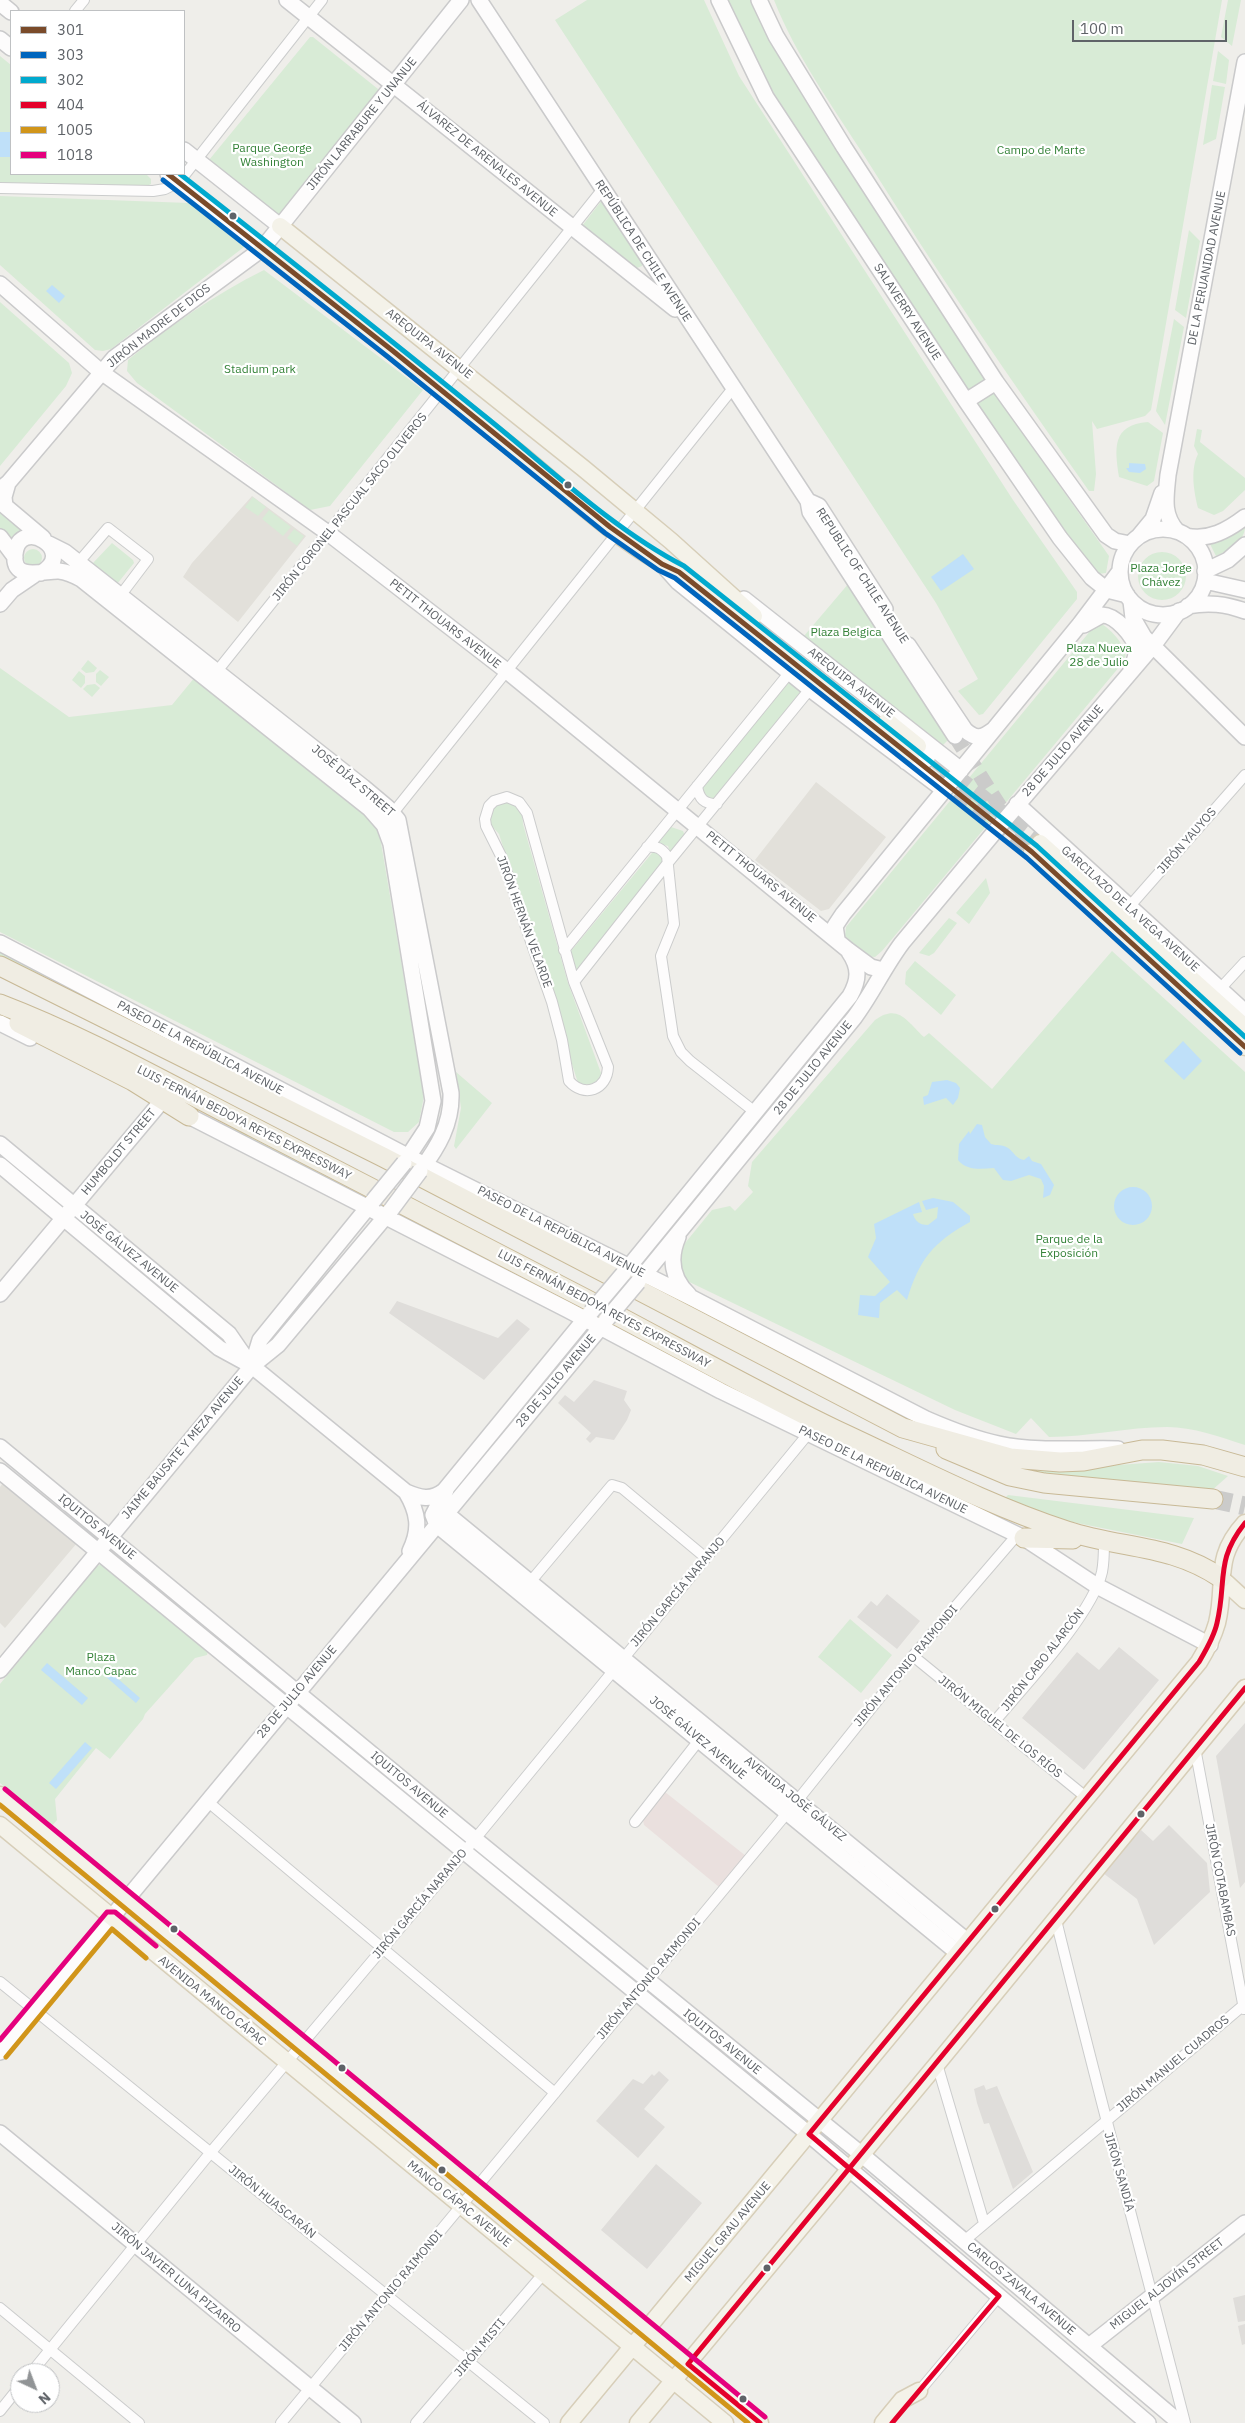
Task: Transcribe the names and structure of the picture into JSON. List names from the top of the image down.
{
  "streets": {
    "highway": ["LUIS FERNÁN BEDOYA REYES EXPRESSWAY"],
    "main road": [
      "JIRÓN LARRABURE Y UNANUE",
      "ÁLVAREZ DE ARENALES AVENUE",
      "REPÚBLICA DE CHILE AVENUE",
      "DE LA PERUANIDAD AVENUE",
      "SALAVERRY AVENUE",
      "JIRÓN MADRE DE DIOS",
      "AREQUIPA AVENUE",
      "REPUBLIC OF CHILE AVENUE",
      "PETIT THOUARS AVENUE",
      "28 DE JULIO AVENUE",
      "JOSÉ DÍAZ STREET",
      "GARCILAZO DE LA VEGA AVENUE",
      "PASEO DE LA REPÚBLICA AVENUE",
      "HUMBOLDT STREET",
      "JOSÉ GÁLVEZ AVENUE",
      "JAIME BAUSATE Y MEZA AVENUE",
      "IQUITOS AVENUE",
      "AVENIDA JOSÉ GÁLVEZ",
      "AVENIDA MANCO CÁPAC",
      "MANCO CÁPAC AVENUE",
      "MIGUEL GRAU AVENUE",
      "JIRÓN JAVIER LUNA PIZARRO",
      "MIGUEL ALJOVÍN STREET",
      "CARLOS ZAVALA AVENUE"
    ],
    "street": [
      "JIRÓN CORONEL PASCUAL SACO OLIVEROS",
      "JIRÓN YAUYOS",
      "JIRÓN HERNÁN VELARDE",
      "JIRÓN GARCÍA NARANJO",
      "JIRÓN CABO ALARCÓN",
      "JIRÓN ANTONIO RAIMONDI",
      "JIRÓN MIGUEL DE LOS RÍOS",
      "JIRÓN COTABAMBAS",
      "JIRÓN MANUEL CUADROS",
      "JIRÓN SANDÍA",
      "JIRÓN HUASCARÁN",
      "JIRÓN MISTI"
    ]
  },
  "crossings": [
    ["JIRÓN LARRABURE Y UNANUE", "ÁLVAREZ DE ARENALES AVENUE"],
    ["JIRÓN LARRABURE Y UNANUE", "JIRÓN MADRE DE DIOS"],
    ["JIRÓN LARRABURE Y UNANUE", "AREQUIPA AVENUE"],
    ["ÁLVAREZ DE ARENALES AVENUE", "REPÚBLICA DE CHILE AVENUE"],
    ["ÁLVAREZ DE ARENALES AVENUE", "JIRÓN CORONEL PASCUAL SACO OLIVEROS"],
    ["REPÚBLICA DE CHILE AVENUE", "JIRÓN CORONEL PASCUAL SACO OLIVEROS"],
    ["REPÚBLICA DE CHILE AVENUE", "REPUBLIC OF CHILE AVENUE"],
    ["DE LA PERUANIDAD AVENUE", "SALAVERRY AVENUE"],
    ["DE LA PERUANIDAD AVENUE", "28 DE JULIO AVENUE"],
    ["SALAVERRY AVENUE", "28 DE JULIO AVENUE"],
    ["JIRÓN MADRE DE DIOS", "AREQUIPA AVENUE"],
    ["JIRÓN MADRE DE DIOS", "PETIT THOUARS AVENUE"],
    ["JIRÓN MADRE DE DIOS", "JOSÉ DÍAZ STREET"],
    ["AREQUIPA AVENUE", "JIRÓN CORONEL PASCUAL SACO OLIVEROS"],
    ["JIRÓN CORONEL PASCUAL SACO OLIVEROS", "PETIT THOUARS AVENUE"],
    ["JIRÓN CORONEL PASCUAL SACO OLIVEROS", "JOSÉ DÍAZ STREET"],
    ["PETIT THOUARS AVENUE", "28 DE JULIO AVENUE"],
    ["28 DE JULIO AVENUE", "GARCILAZO DE LA VEGA AVENUE"],
    ["28 DE JULIO AVENUE", "PASEO DE LA REPÚBLICA AVENUE"],
    ["28 DE JULIO AVENUE", "JOSÉ GÁLVEZ AVENUE"],
    ["28 DE JULIO AVENUE", "IQUITOS AVENUE"],
    ["28 DE JULIO AVENUE", "AVENIDA MANCO CÁPAC"],
    ["28 DE JULIO AVENUE", "JIRÓN HUASCARÁN"],
    ["JOSÉ DÍAZ STREET", "PASEO DE LA REPÚBLICA AVENUE"],
    ["JOSÉ DÍAZ STREET", "JAIME BAUSATE Y MEZA AVENUE"],
    ["JIRÓN YAUYOS", "GARCILAZO DE LA VEGA AVENUE"],
    ["PASEO DE LA REPÚBLICA AVENUE", "HUMBOLDT STREET"],
    ["PASEO DE LA REPÚBLICA AVENUE", "JAIME BAUSATE Y MEZA AVENUE"],
    ["PASEO DE LA REPÚBLICA AVENUE", "JIRÓN GARCÍA NARANJO"],
    ["PASEO DE LA REPÚBLICA AVENUE", "JIRÓN CABO ALARCÓN"],
    ["PASEO DE LA REPÚBLICA AVENUE", "JIRÓN ANTONIO RAIMONDI"],
    ["LUIS FERNÁN BEDOYA REYES EXPRESSWAY", "JIRÓN CABO ALARCÓN"],
    ["HUMBOLDT STREET", "JOSÉ GÁLVEZ AVENUE"],
    ["JOSÉ GÁLVEZ AVENUE", "JAIME BAUSATE Y MEZA AVENUE"],
    ["JOSÉ GÁLVEZ AVENUE", "JIRÓN GARCÍA NARANJO"],
    ["JOSÉ GÁLVEZ AVENUE", "JIRÓN ANTONIO RAIMONDI"],
    ["JOSÉ GÁLVEZ AVENUE", "AVENIDA JOSÉ GÁLVEZ"],
    ["JAIME BAUSATE Y MEZA AVENUE", "IQUITOS AVENUE"],
    ["IQUITOS AVENUE", "JIRÓN GARCÍA NARANJO"],
    ["IQUITOS AVENUE", "JIRÓN ANTONIO RAIMONDI"],
    ["IQUITOS AVENUE", "MIGUEL GRAU AVENUE"],
    ["IQUITOS AVENUE", "CARLOS ZAVALA AVENUE"],
    ["JIRÓN GARCÍA NARANJO", "AVENIDA JOSÉ GÁLVEZ"],
    ["JIRÓN GARCÍA NARANJO", "AVENIDA MANCO CÁPAC"],
    ["JIRÓN GARCÍA NARANJO", "JIRÓN HUASCARÁN"],
    ["JIRÓN GARCÍA NARANJO", "MANCO CÁPAC AVENUE"],
    ["JIRÓN GARCÍA NARANJO", "JIRÓN JAVIER LUNA PIZARRO"],
    ["JIRÓN CABO ALARCÓN", "JIRÓN MIGUEL DE LOS RÍOS"],
    ["JIRÓN ANTONIO RAIMONDI", "JIRÓN MIGUEL DE LOS RÍOS"],
    ["JIRÓN ANTONIO RAIMONDI", "AVENIDA JOSÉ GÁLVEZ"],
    ["JIRÓN ANTONIO RAIMONDI", "JIRÓN HUASCARÁN"],
    ["JIRÓN ANTONIO RAIMONDI", "MANCO CÁPAC AVENUE"],
    ["JIRÓN ANTONIO RAIMONDI", "JIRÓN JAVIER LUNA PIZARRO"],
    ["JIRÓN COTABAMBAS", "JIRÓN MANUEL CUADROS"],
    ["AVENIDA MANCO CÁPAC", "MANCO CÁPAC AVENUE"],
    ["JIRÓN MANUEL CUADROS", "JIRÓN SANDÍA"],
    ["JIRÓN MANUEL CUADROS", "CARLOS ZAVALA AVENUE"],
    ["JIRÓN SANDÍA", "MIGUEL ALJOVÍN STREET"],
    ["JIRÓN HUASCARÁN", "JIRÓN MISTI"],
    ["MANCO CÁPAC AVENUE", "MIGUEL GRAU AVENUE"],
    ["MANCO CÁPAC AVENUE", "JIRÓN MISTI"],
    ["MIGUEL ALJOVÍN STREET", "CARLOS ZAVALA AVENUE"]
  ],
  "parks": [
    "Parque George Washington",
    "Campo de Marte",
    "Stadium park",
    "Plaza Jorge Chávez",
    "Plaza Belgica",
    "Plaza Nueva 28 de Julio",
    "Parque de la Exposición",
    "Plaza Manco Capac"
  ],
  "lines": [
    "transit line 301",
    "transit line 302",
    "transit line 303",
    "transit line 404",
    "transit line 1018",
    "transit line 1005"
  ],
  "legend": [
    "301",
    "303",
    "302",
    "404",
    "1005",
    "1018"
  ],
  "scale_bar": "100 m",
  "north": "bottom right"
}
